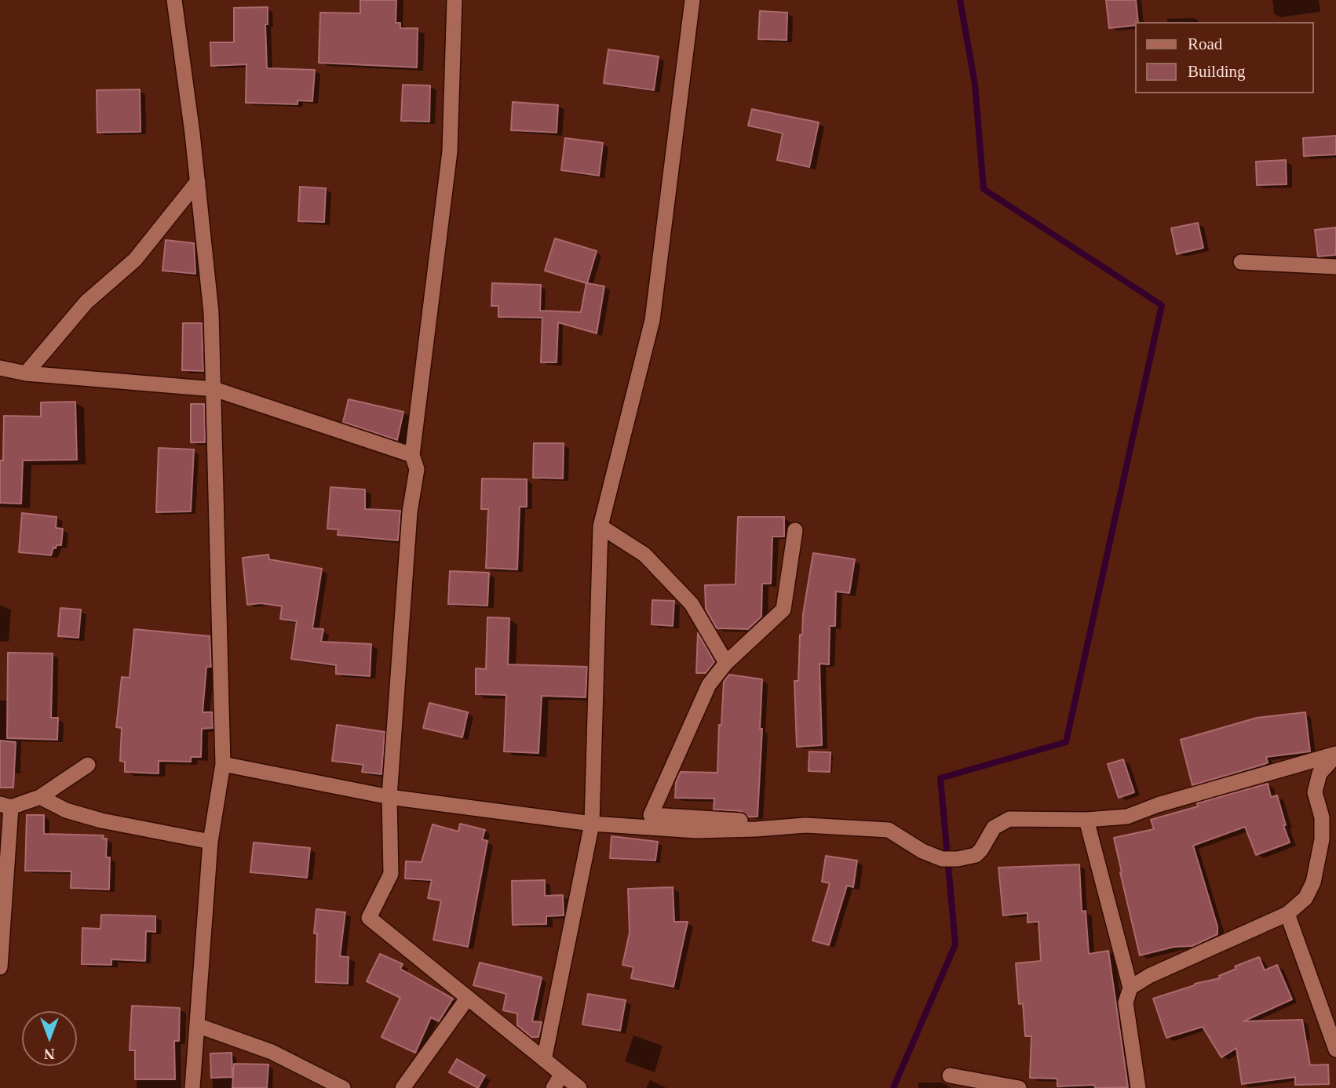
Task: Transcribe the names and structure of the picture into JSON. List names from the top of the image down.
{
  "legend": ["Road", "Building"],
  "north": "bottom"
}
